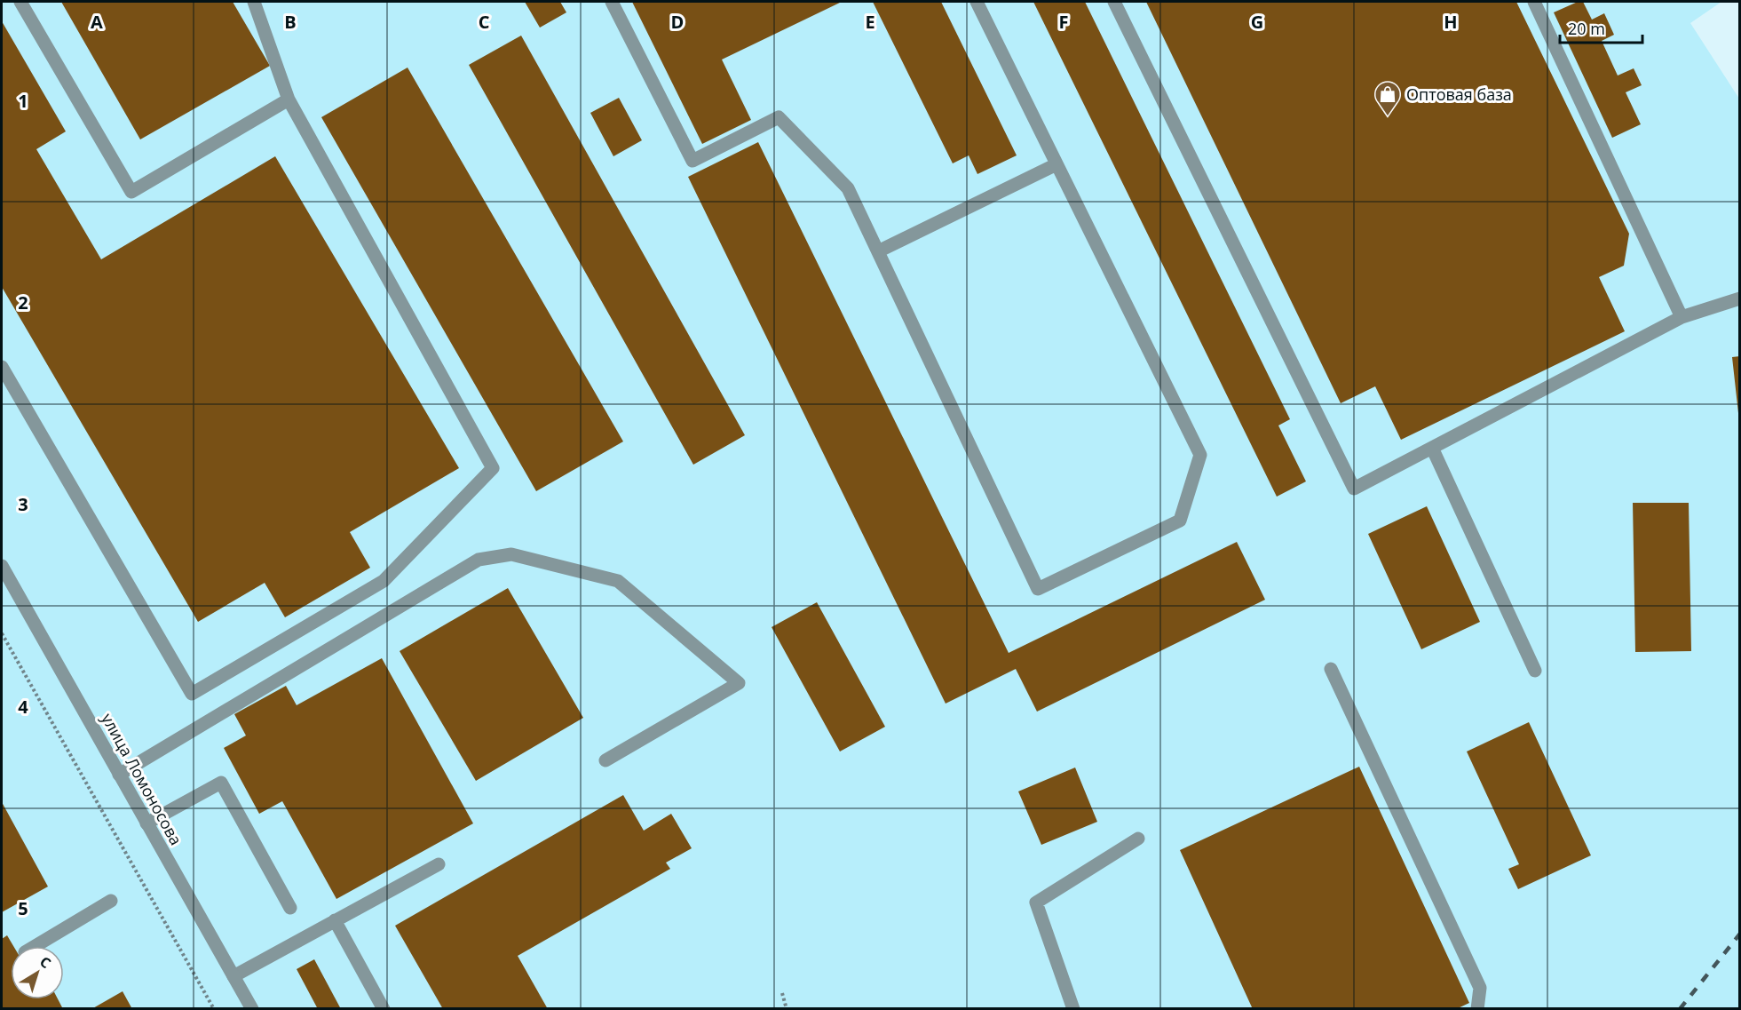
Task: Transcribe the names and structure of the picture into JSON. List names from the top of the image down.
{
  "streets": {
    "street": ["улица Ломоносова"]
  },
  "places": {
    "shop": ["Оптовая база"]
  },
  "scale_bar": "20 m",
  "north": "top right",
  "grid": {
    "columns": [
      "A",
      "B",
      "C",
      "D",
      "E",
      "F",
      "G",
      "H"
    ],
    "rows": [
      "1",
      "2",
      "3",
      "4",
      "5"
    ]
  }
}
